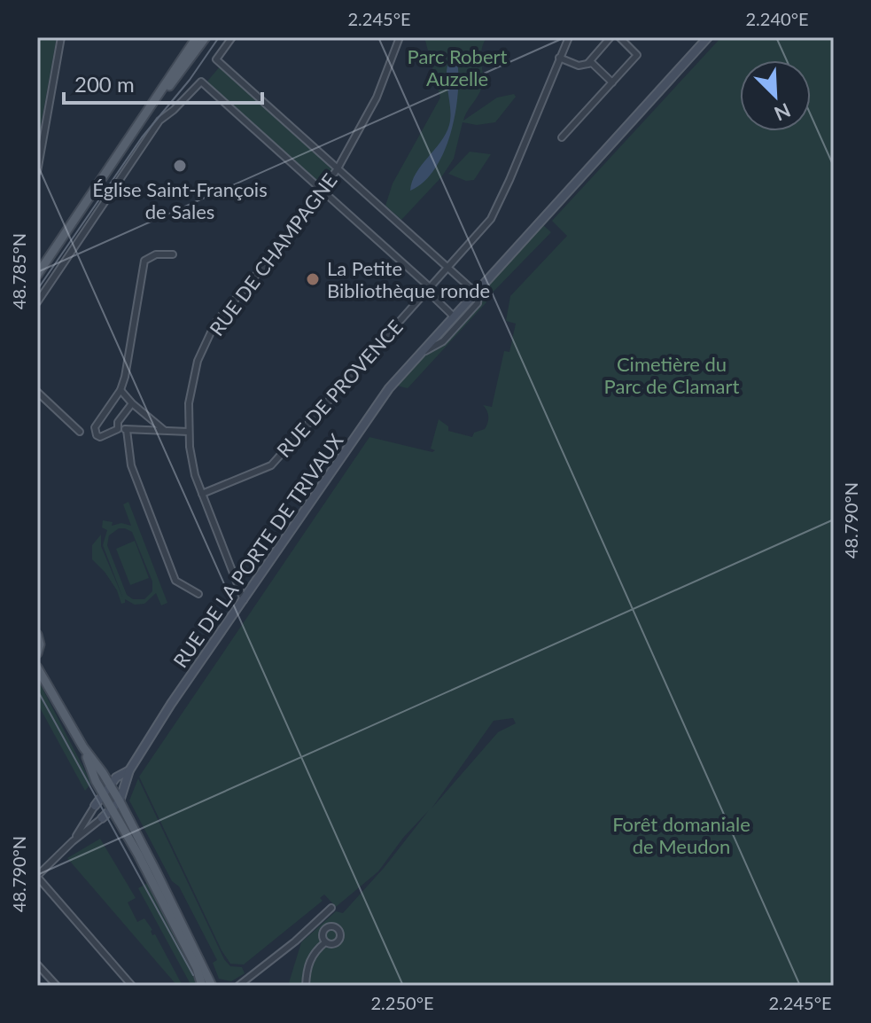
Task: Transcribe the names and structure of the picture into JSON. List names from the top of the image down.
{
  "streets": {
    "street": ["RUE DE CHAMPAGNE", "RUE DE PROVENCE", "RUE DE LA PORTE DE TRIVAUX"]
  },
  "crossings": [
    ["RUE DE CHAMPAGNE", "RUE DE PROVENCE"],
    ["RUE DE CHAMPAGNE", "RUE DE LA PORTE DE TRIVAUX"]
  ],
  "parks": ["Parc Robert Auzelle", "Cimetière du Parc de Clamart", "Forêt domaniale de Meudon"],
  "places": ["Église Saint-François de Sales", "La Petite Bibliothèque ronde"],
  "scale_bar": "200 m",
  "north": "bottom right",
  "coordinates": [
    "2.245°E",
    "2.240°E",
    "48.785°N",
    "48.790°N",
    "2.250°E"
  ]
}
